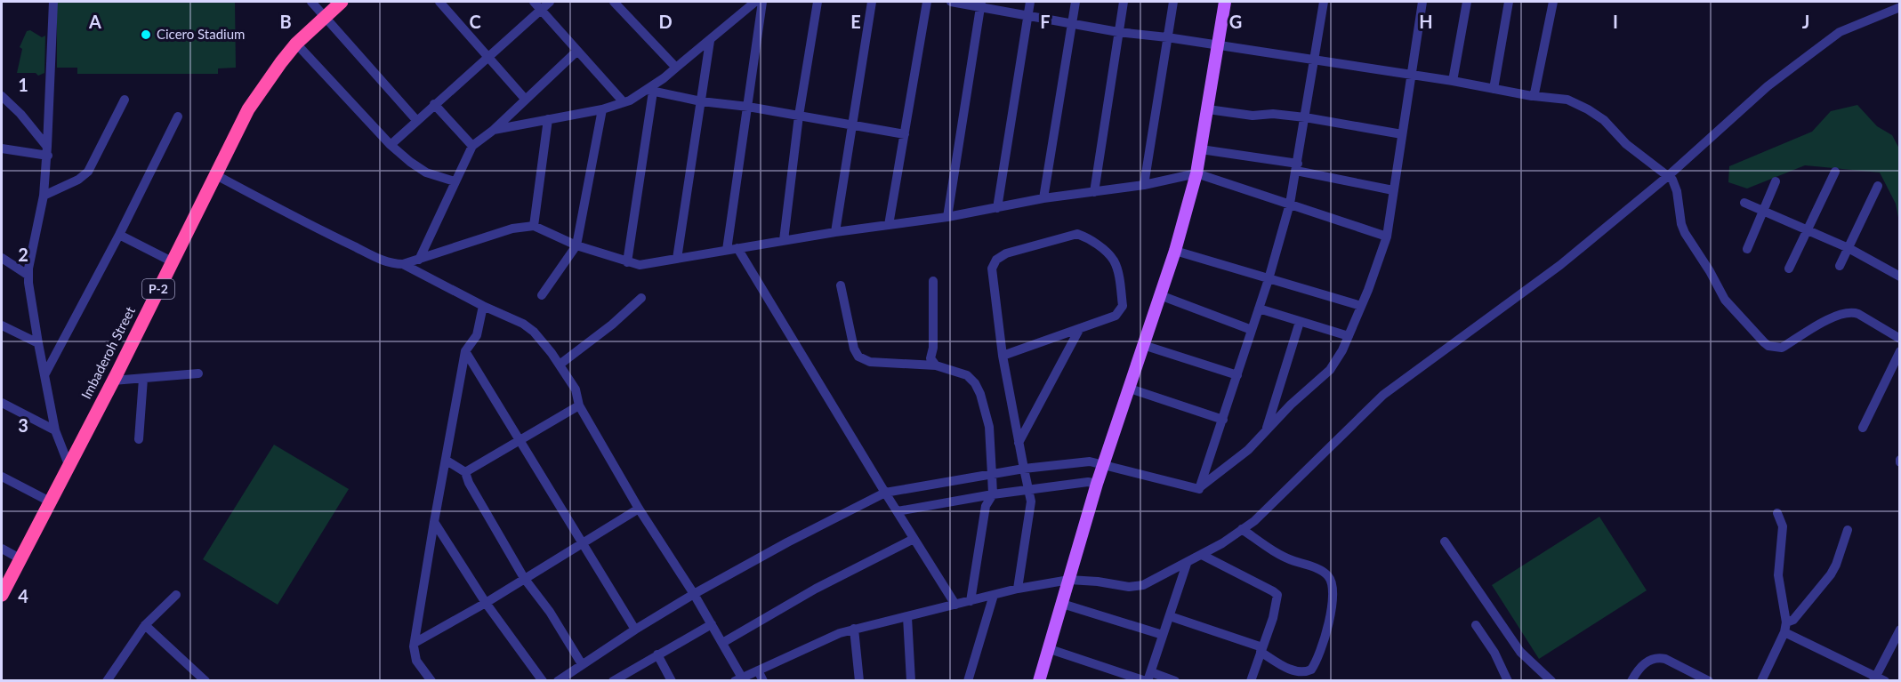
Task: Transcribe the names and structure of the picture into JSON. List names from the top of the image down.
{
  "streets": {
    "highway": ["P-2", "Imbaderoh Street"]
  },
  "places": ["Cicero Stadium"],
  "grid": {
    "columns": [
      "A",
      "B",
      "C",
      "D",
      "E",
      "F",
      "G",
      "H",
      "I",
      "J"
    ],
    "rows": [
      "1",
      "2",
      "3",
      "4"
    ]
  }
}
